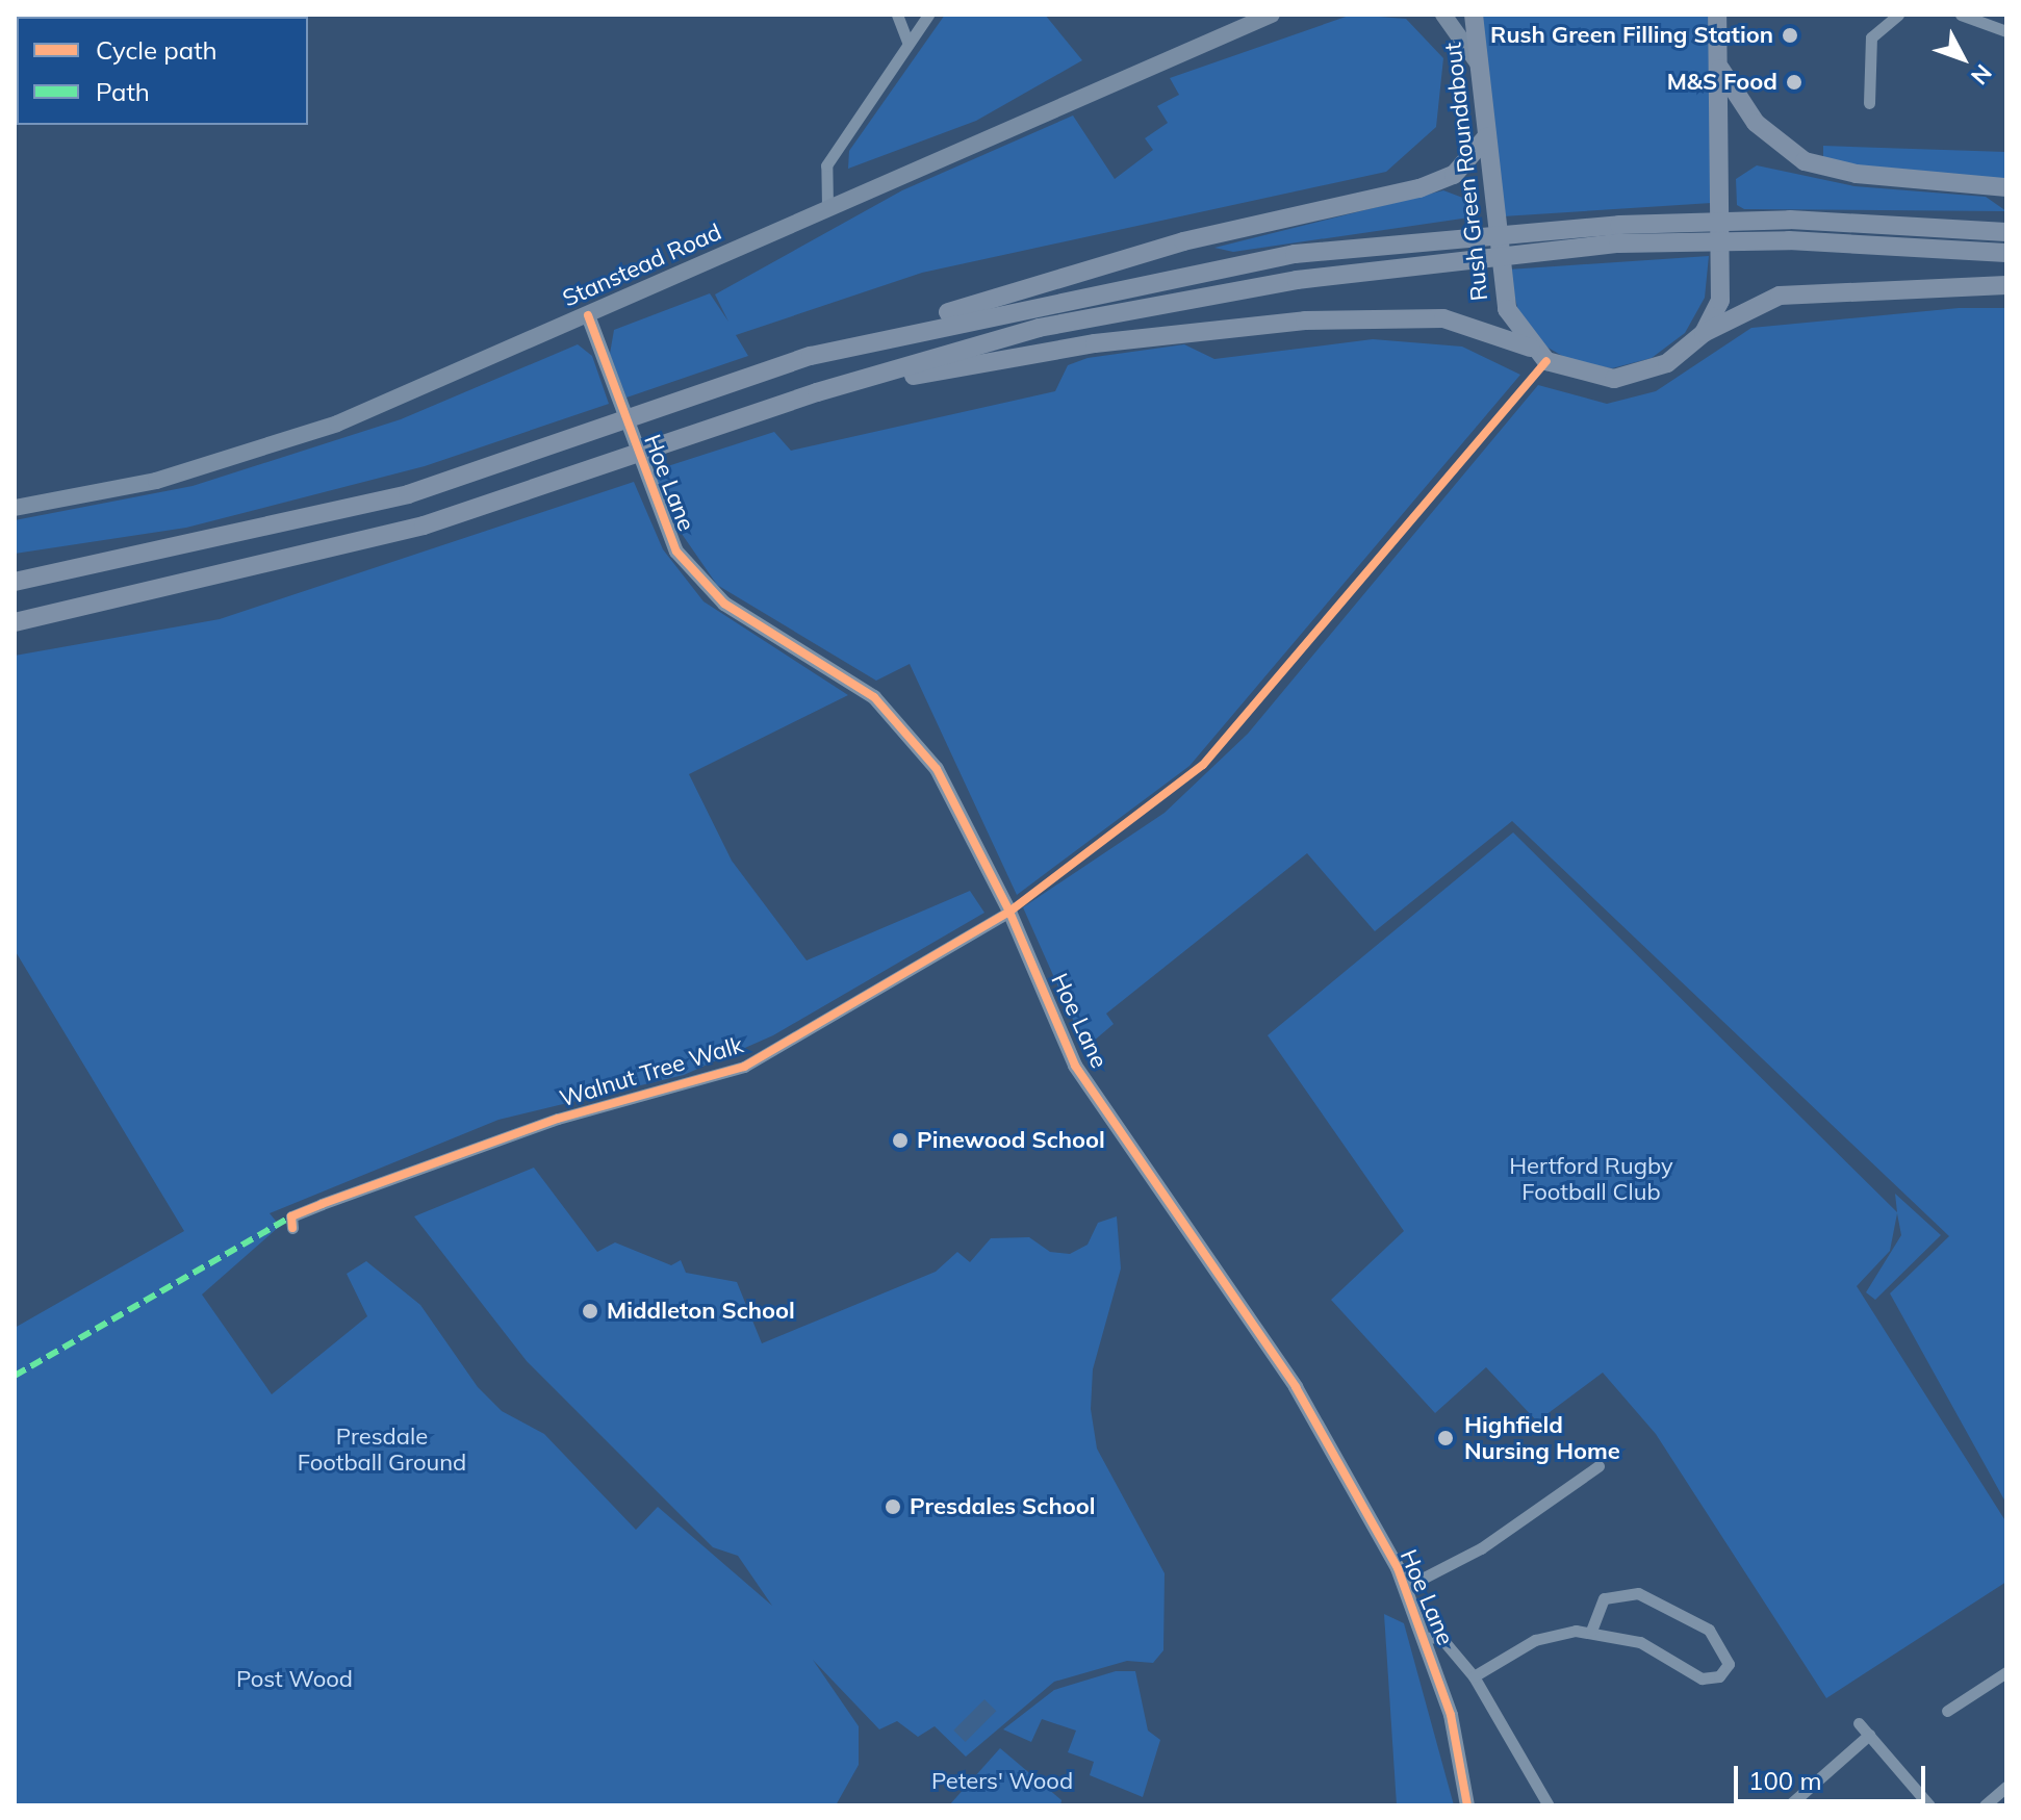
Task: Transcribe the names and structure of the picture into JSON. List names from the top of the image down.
{
  "streets": {
    "highway": ["Rush Green Roundabout"],
    "main road": ["Stanstead Road"],
    "street": ["Hoe Lane", "Walnut Tree Walk"]
  },
  "crossings": [
    ["Stanstead Road", "Hoe Lane"],
    ["Hoe Lane", "Walnut Tree Walk"]
  ],
  "parks": [
    "Hertford Rugby Football Club",
    "Presdale Football Ground",
    "Post Wood",
    "Peters' Wood"
  ],
  "places": [
    "Rush Green Filling Station",
    "M&S Food",
    "Pinewood School",
    "Middleton School",
    "Highfield Nursing Home",
    "Presdales School"
  ],
  "legend": ["Cycle path", "Path"],
  "scale_bar": "100 m",
  "north": "bottom right"
}
